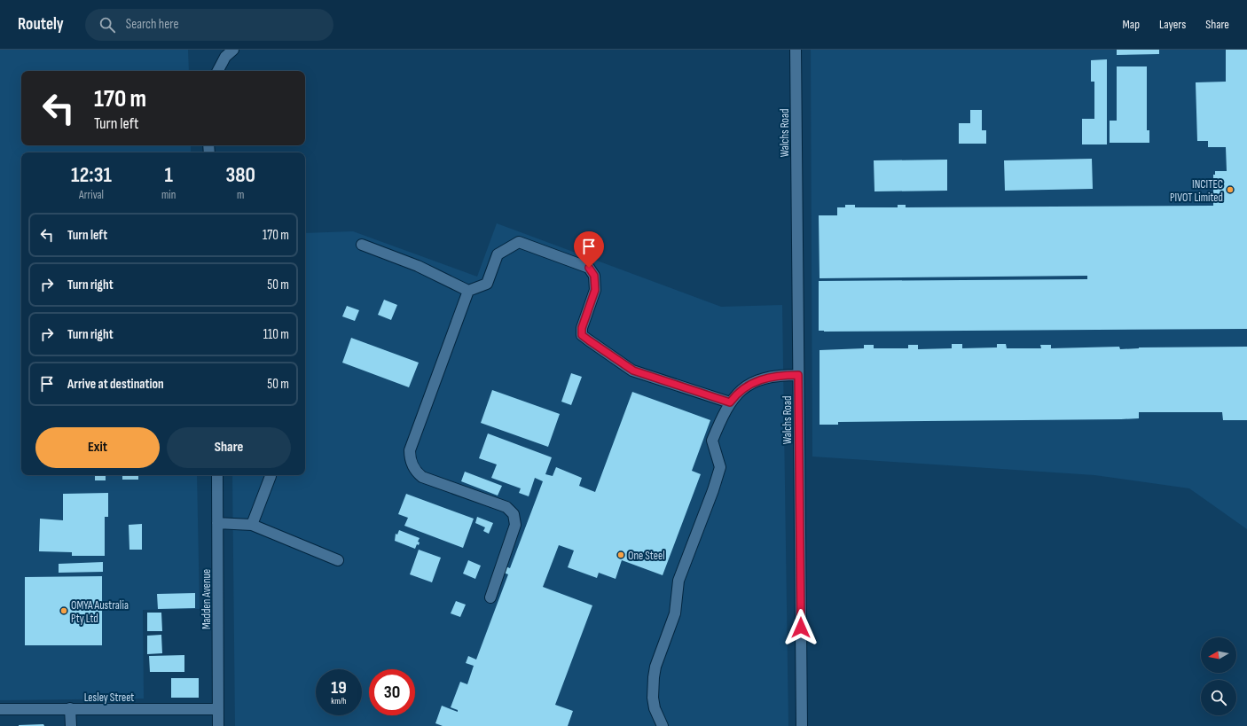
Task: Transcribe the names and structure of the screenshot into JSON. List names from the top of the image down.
{
  "streets": {
    "street": ["Walchs Road", "Madden Avenue", "Lesley Street"]
  },
  "crossings": [
    ["Madden Avenue", "Lesley Street"]
  ],
  "places": ["INCITEC PIVOT Limited", "One Steel", "OMYA Australia Pty Ltd"],
  "north": "left",
  "page": {
    "header": "Routely",
    "search": "Search here",
    "nav": ["Map", "Layers", "Share"],
    "turn": ["170 m", "Turn left"],
    "eta": [
      "12:31",
      "Arrival",
      "1",
      "min",
      "380",
      "m"
    ],
    "list": [
      {
        "name": "Turn left",
        "value": "170 m"
      },
      {
        "name": "Turn right",
        "value": "50 m"
      },
      {
        "name": "Turn right",
        "value": "110 m"
      },
      {
        "name": "Arrive at destination",
        "value": "50 m"
      }
    ],
    "buttons": ["Exit", "Share"],
    "speed": "19 km/h",
    "limit": "30"
  }
}
